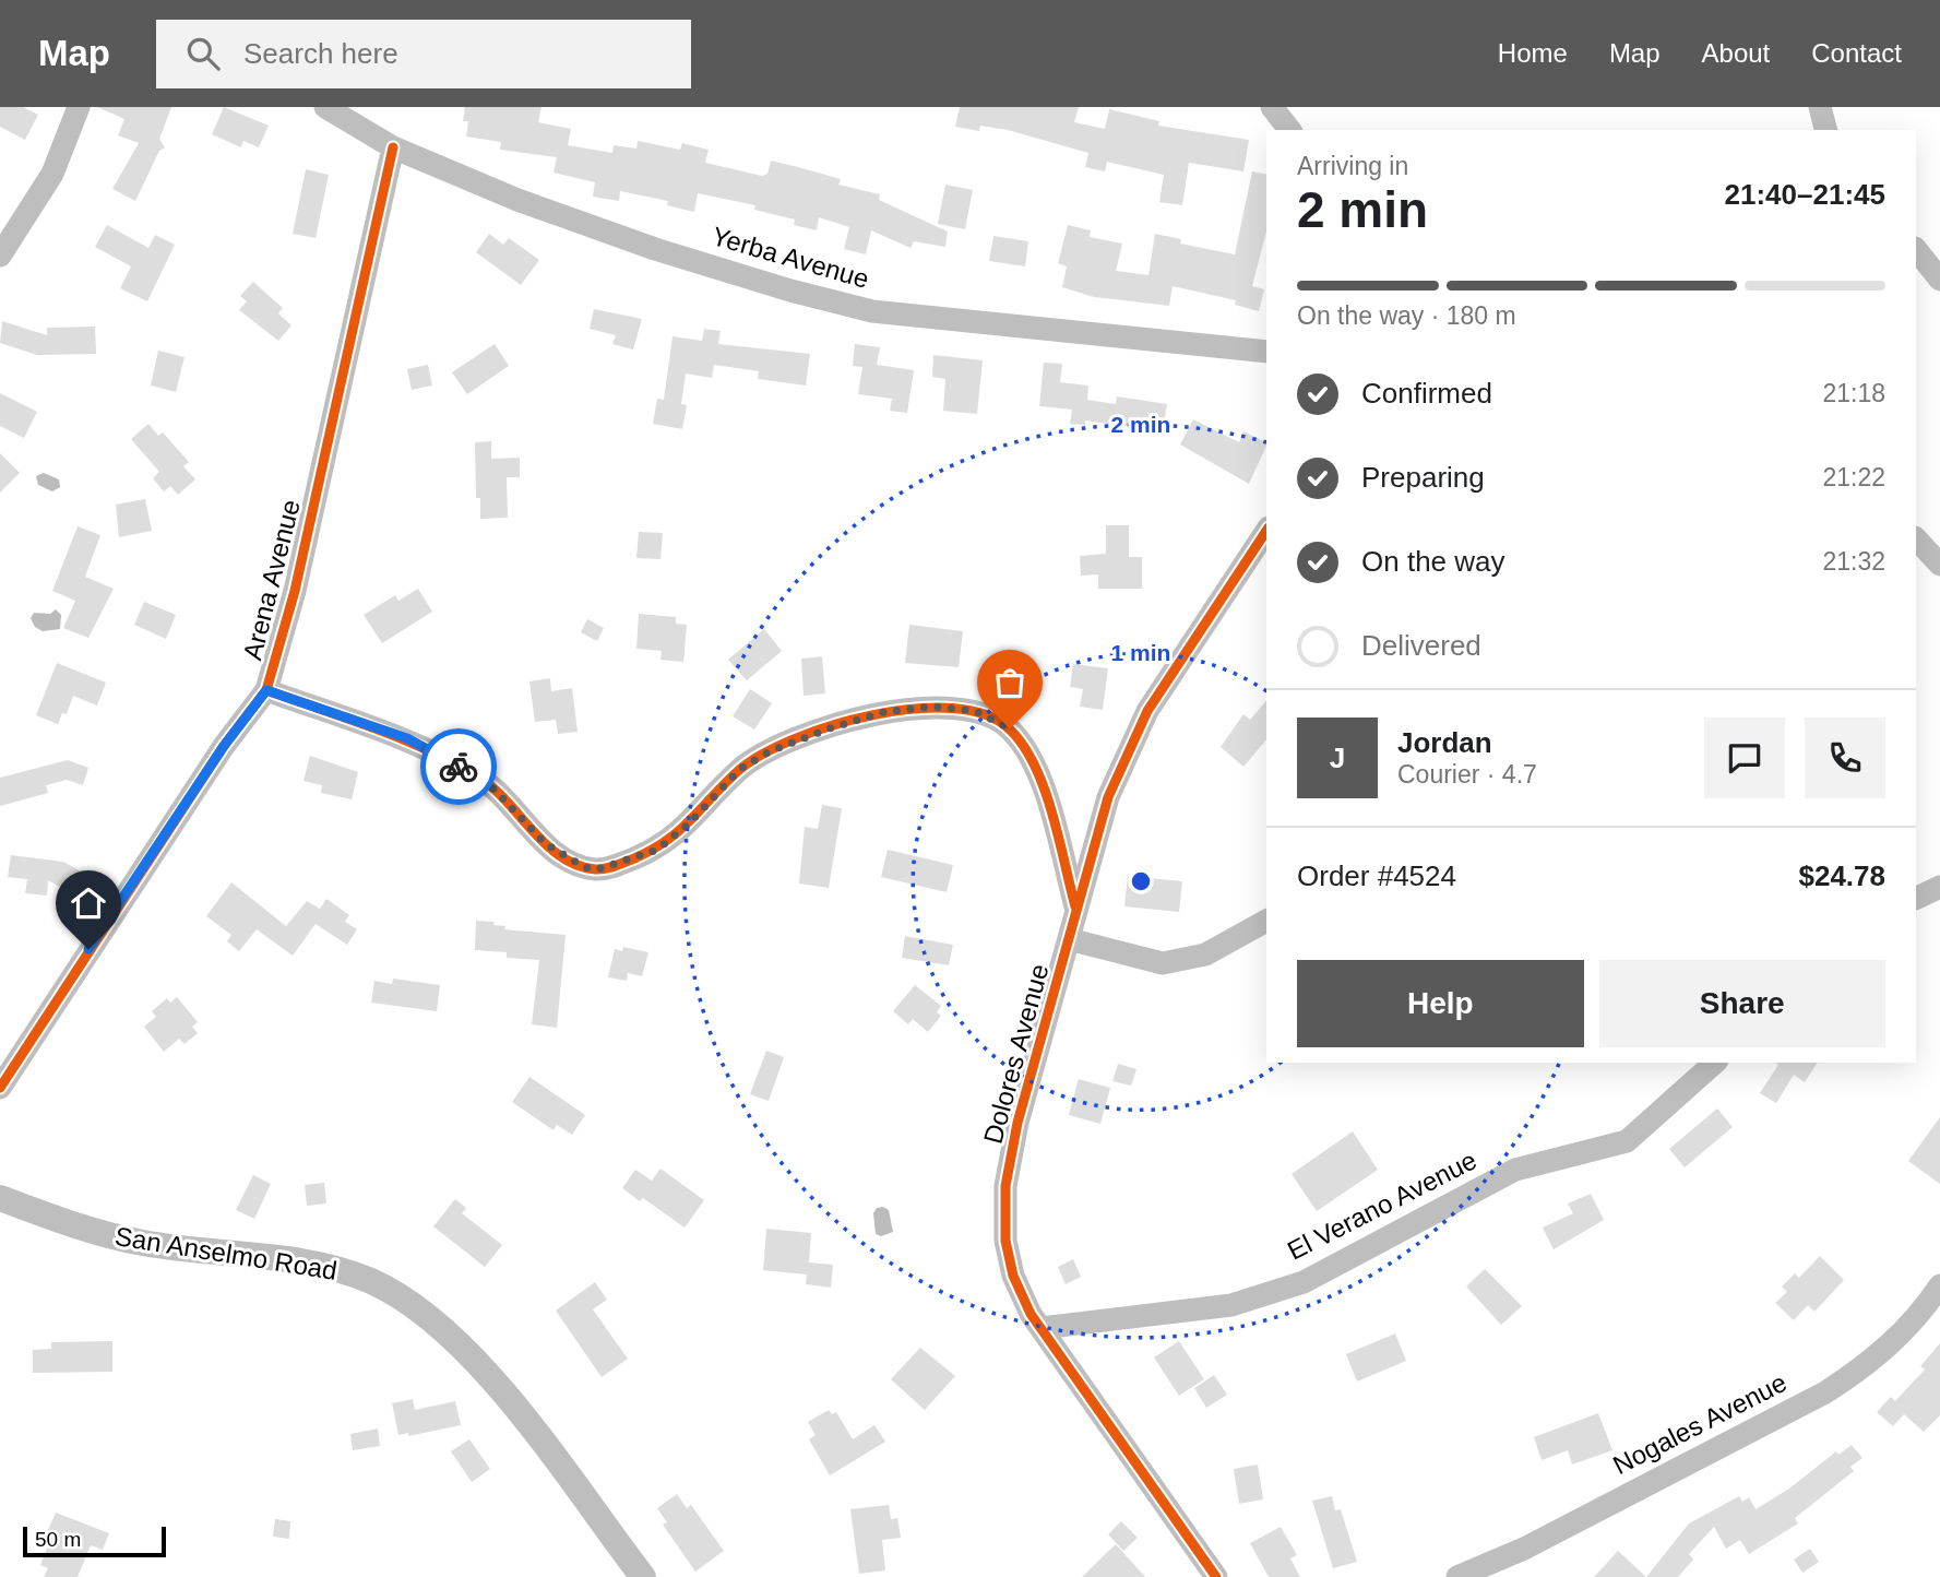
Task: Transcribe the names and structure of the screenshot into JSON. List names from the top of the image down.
{
  "streets": {
    "street": [
      "Yerba Avenue",
      "Arena Avenue",
      "Dolores Avenue",
      "El Verano Avenue",
      "San Anselmo Road",
      "Nogales Avenue"
    ]
  },
  "crossings": [
    ["Yerba Avenue", "Arena Avenue"],
    ["Dolores Avenue", "El Verano Avenue"]
  ],
  "scale_bar": "50 m",
  "page": {
    "header": "Map",
    "search": "Search here",
    "nav": [
      "Home",
      "Map",
      "About",
      "Contact"
    ],
    "heading": ["2 min", "Arriving in", "21:40–21:45"],
    "panel": [
      "Jordan",
      "Courier · 4.7",
      "Order #4524",
      "$24.78"
    ],
    "bar": "On the way · 180 m",
    "list": [
      ["Confirmed", "21:18"],
      ["Preparing", "21:22"],
      ["On the way", "21:32"],
      "Delivered"
    ],
    "round": "J",
    "buttons": ["Help", "Share"],
    "scale": "50 m"
  },
  "rings": ["2 min", "1 min"]
}
